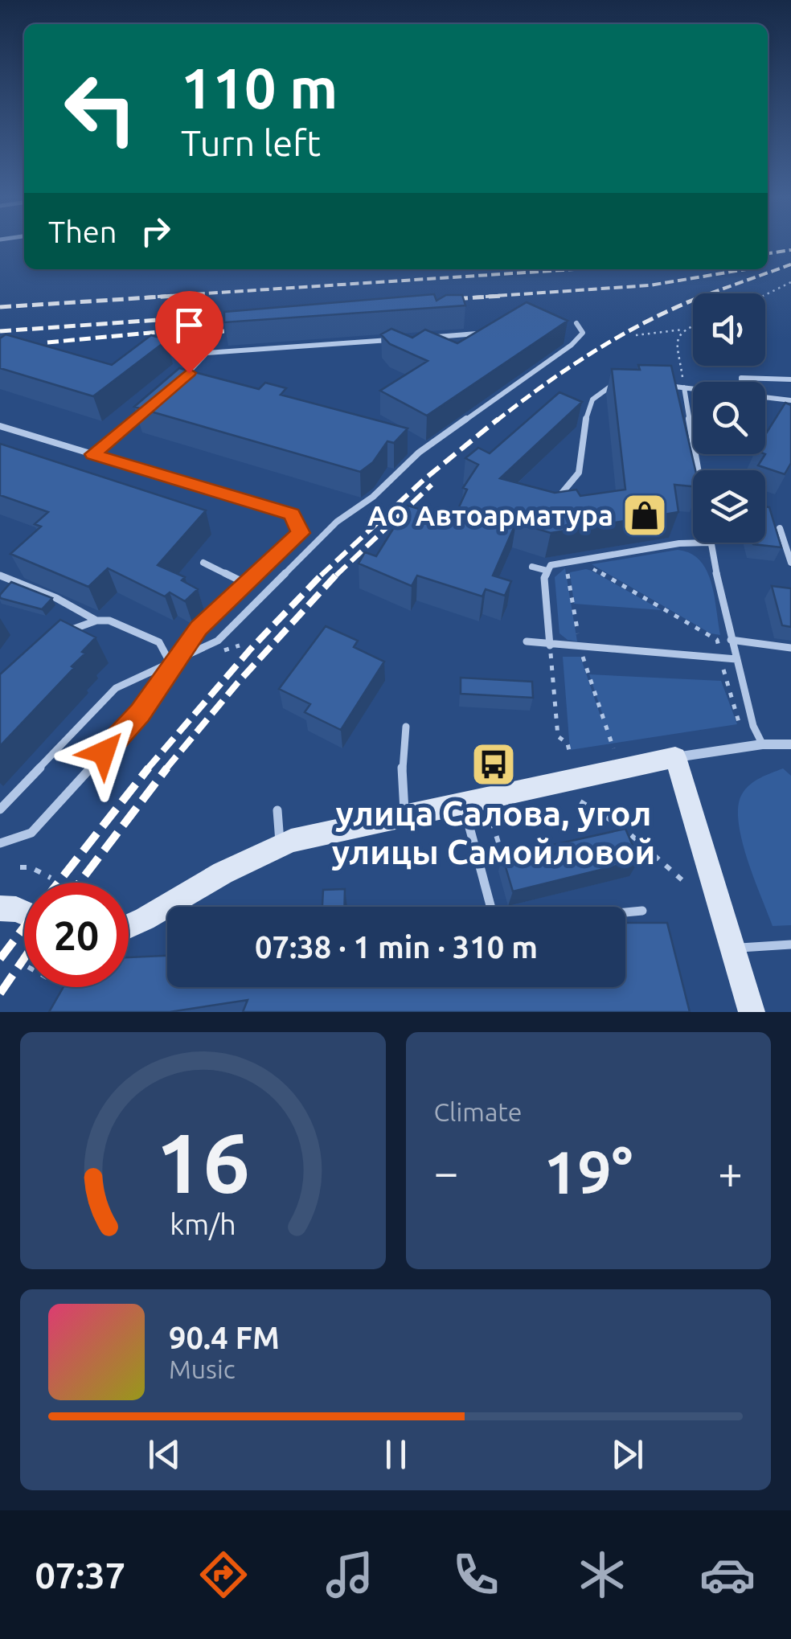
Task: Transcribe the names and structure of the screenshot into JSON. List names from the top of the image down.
{
  "places": {
    "shop": ["АО Автоарматура"],
    "bus stop": ["улица Салова, угол улицы Самойловой"]
  },
  "page": {
    "turn": ["110 m", "Turn left"],
    "then": "Then",
    "limit": "20",
    "trip": "07:38 · 1 min · 310 m",
    "tile": "Climate",
    "heat": ["−", "19°", "+"],
    "song": ["90.4 FM", "Music"],
    "tabs": "07:37",
    "gauge": ["16", "km/h"]
  }
}
